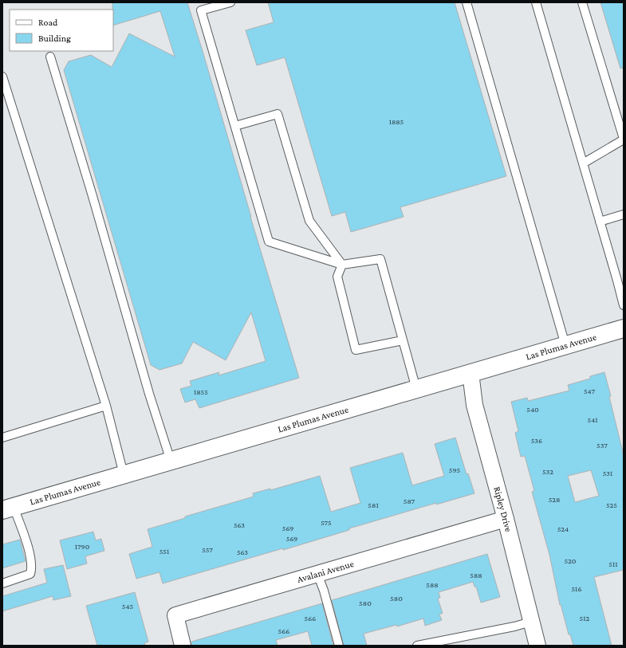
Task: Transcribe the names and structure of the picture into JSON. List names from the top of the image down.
{
  "streets": {
    "street": ["Las Plumas Avenue", "Ripley Drive", "Avalani Avenue"]
  },
  "crossings": [
    ["Las Plumas Avenue", "Ripley Drive"],
    ["Ripley Drive", "Avalani Avenue"]
  ],
  "house_numbers": [
    "1885",
    "547",
    "1855",
    "540",
    "541",
    "536",
    "537",
    "595",
    "532",
    "531",
    "528",
    "587",
    "581",
    "525",
    "575",
    "563",
    "569",
    "524",
    "569",
    "1790",
    "557",
    "551",
    "563",
    "520",
    "511",
    "588",
    "588",
    "516",
    "580",
    "580",
    "545",
    "566",
    "512",
    "566"
  ],
  "legend": ["Road", "Building"]
}
